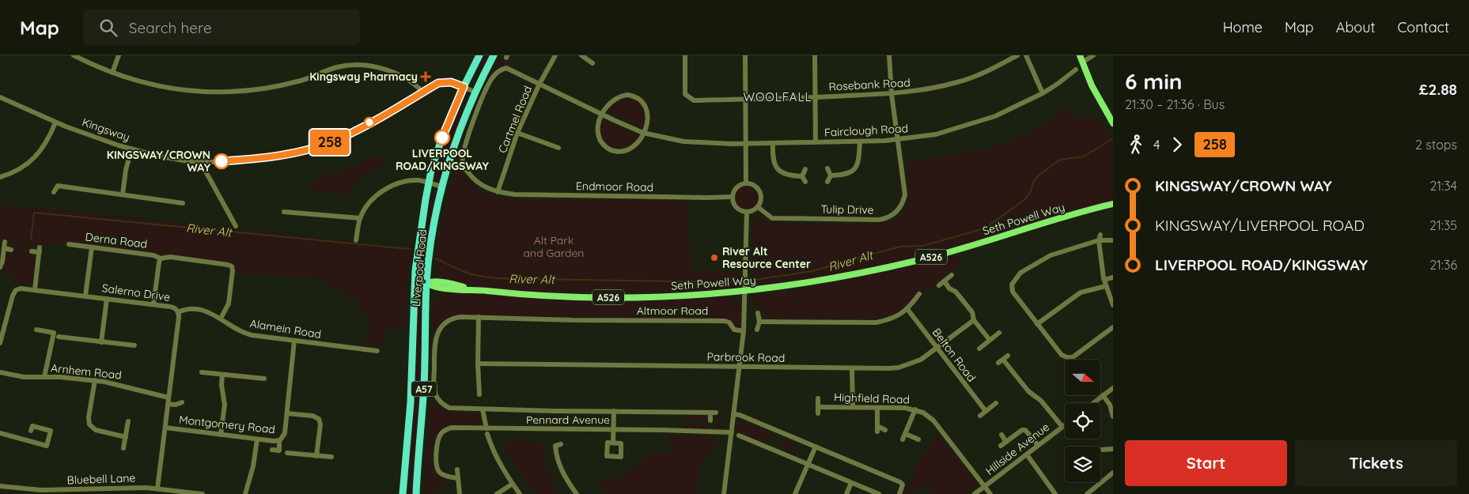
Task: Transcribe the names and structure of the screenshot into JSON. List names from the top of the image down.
{
  "streets": {
    "highway": ["Liverpool Road", "A57"],
    "main road": ["Seth Powell Way", "A526"],
    "street": [
      "Rosebank Road",
      "Cartmel Road",
      "Kingsway",
      "Fairclough Road",
      "Endmoor Road",
      "Tulip Drive",
      "Derna Road",
      "Salerno Drive",
      "Altmoor Road",
      "Alamein Road",
      "Belton Road",
      "Parbrook Road",
      "Arnhem Road",
      "Highfield Road",
      "Pennard Avenue",
      "Montgomery Road",
      "Hillside Avenue",
      "Bluebell Lane"
    ]
  },
  "crossings": [
    ["Rosebank Road", "Tulip Drive"],
    ["Cartmel Road", "Fairclough Road"],
    ["Cartmel Road", "Endmoor Road"],
    ["Kingsway", "Liverpool Road"],
    ["Fairclough Road", "Endmoor Road"],
    ["Fairclough Road", "Tulip Drive"],
    ["Endmoor Road", "Tulip Drive"],
    ["Seth Powell Way", "Liverpool Road"],
    ["Derna Road", "Salerno Drive"],
    ["Salerno Drive", "Alamein Road"],
    ["Salerno Drive", "Arnhem Road"],
    ["Salerno Drive", "Montgomery Road"],
    ["Salerno Drive", "Bluebell Lane"],
    ["Alamein Road", "Montgomery Road"],
    ["Belton Road", "Parbrook Road"],
    ["Highfield Road", "Hillside Avenue"]
  ],
  "districts": ["WOOLFALL"],
  "water": ["River Alt"],
  "parks": ["Alt Park and Garden"],
  "places": {
    "health": ["Kingsway Pharmacy"],
    "other": ["LIVERPOOL ROAD/KINGSWAY", "KINGSWAY/CROWN WAY", "River Alt Resource Center"]
  },
  "lines": ["bus line 258"],
  "north": "right",
  "page": {
    "header": "Map",
    "search": "Search here",
    "nav": [
      "Home",
      "Map",
      "About",
      "Contact"
    ],
    "on_map": "258",
    "heading": ["6 min", "21:30 – 21:36 · Bus", "£2.88"],
    "legs": ["4", "258", "2 stops"],
    "list": [
      {
        "name": "KINGSWAY/CROWN WAY",
        "value": "21:34"
      },
      {
        "name": "KINGSWAY/LIVERPOOL ROAD",
        "value": "21:35"
      },
      {
        "name": "LIVERPOOL ROAD/KINGSWAY",
        "value": "21:36"
      }
    ],
    "buttons": ["Start", "Tickets"]
  }
}
